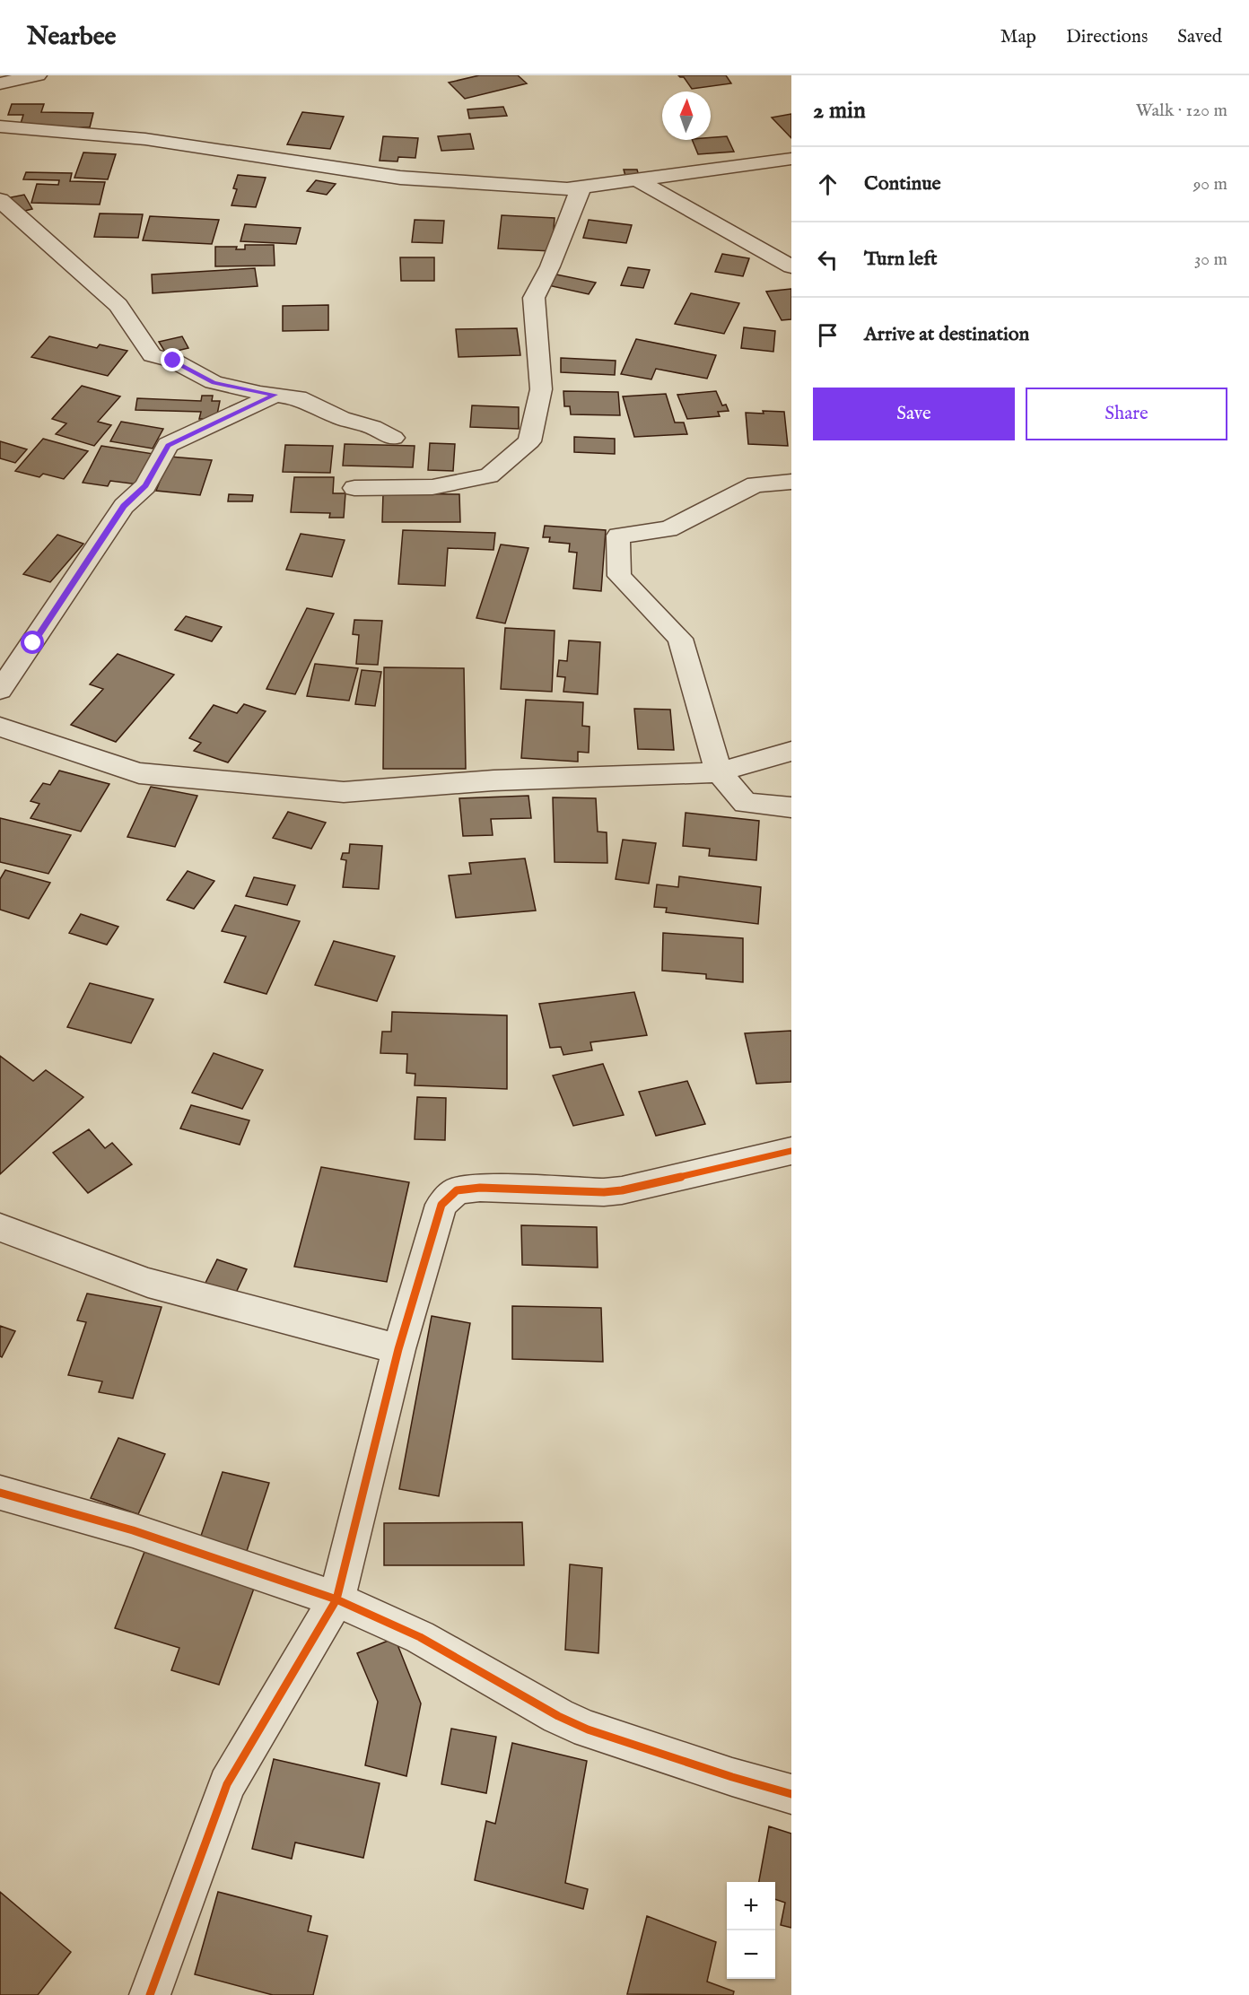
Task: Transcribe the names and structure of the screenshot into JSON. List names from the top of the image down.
{
  "north": "top",
  "page": {
    "header": "Nearbee",
    "nav": ["Map", "Directions", "Saved"],
    "heading": ["2 min", "Walk · 120 m"],
    "list": [
      ["Continue", "90 m"],
      ["Turn left", "30 m"],
      "Arrive at destination"
    ],
    "buttons": ["Save", "Share"],
    "map_buttons": ["+", "−"]
  }
}
